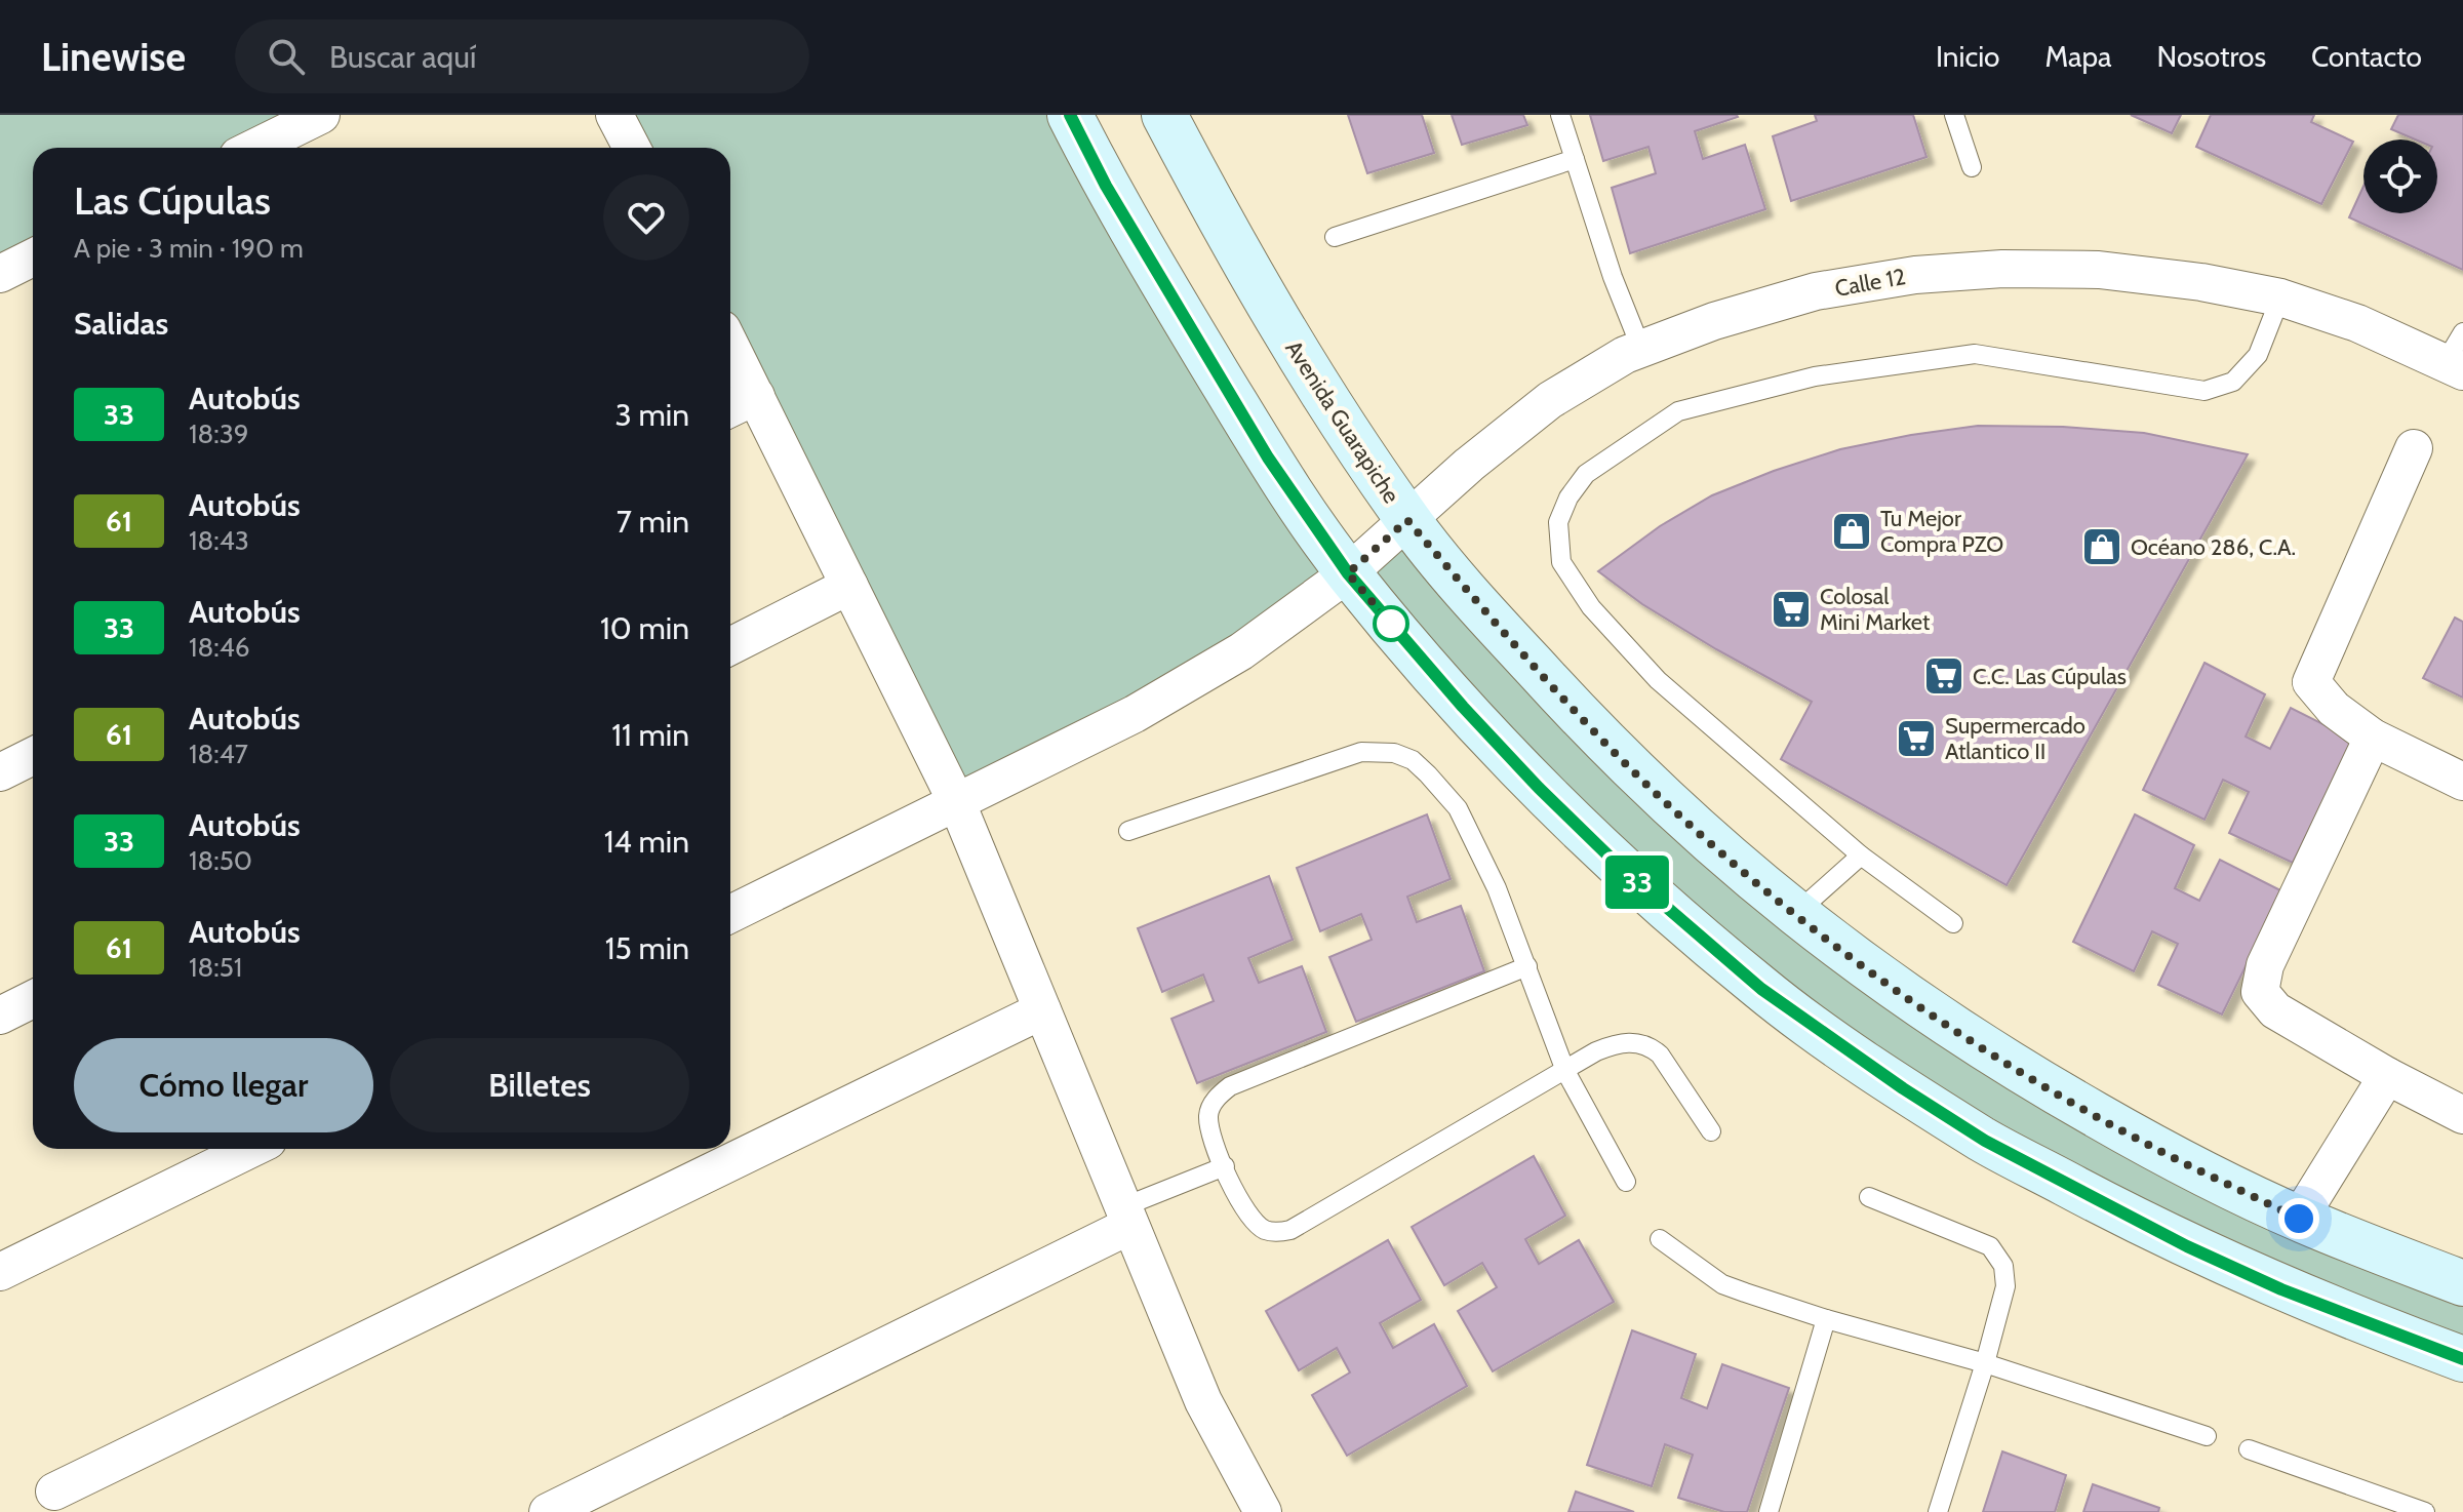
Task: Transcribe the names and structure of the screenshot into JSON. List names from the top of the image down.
{
  "streets": {
    "street": ["Calle 12", "Avenida Guarapiche"]
  },
  "crossings": [
    ["Calle 12", "Avenida Guarapiche"]
  ],
  "places": {
    "shop": ["Tu Mejor Compra PZO", "Océano 286, C.A."],
    "supermarket": ["Colosal Mini Market", "C.C. Las Cúpulas", "Supermercado Atlantico II"]
  },
  "lines": ["bus line 33"],
  "page": {
    "header": "Linewise",
    "search": "Buscar aquí",
    "nav": [
      "Inicio",
      "Mapa",
      "Nosotros",
      "Contacto"
    ],
    "on_map": "33",
    "heading": [
      ["Las Cúpulas", "A pie · 3 min · 190 m"],
      "Salidas"
    ],
    "list": [
      {
        "mark": "33",
        "name": "Autobús",
        "note": "18:39",
        "value": "3 min"
      },
      {
        "mark": "61",
        "name": "Autobús",
        "note": "18:43",
        "value": "7 min"
      },
      {
        "mark": "33",
        "name": "Autobús",
        "note": "18:46",
        "value": "10 min"
      },
      {
        "mark": "61",
        "name": "Autobús",
        "note": "18:47",
        "value": "11 min"
      },
      {
        "mark": "33",
        "name": "Autobús",
        "note": "18:50",
        "value": "14 min"
      },
      {
        "mark": "61",
        "name": "Autobús",
        "note": "18:51",
        "value": "15 min"
      }
    ],
    "buttons": ["Cómo llegar", "Billetes"]
  }
}
